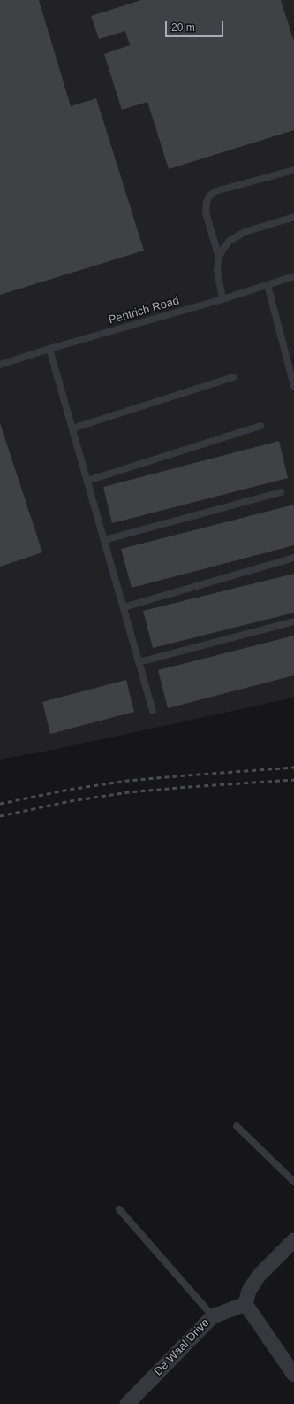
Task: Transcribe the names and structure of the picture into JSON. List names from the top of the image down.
{
  "streets": {
    "street": ["De Waal Drive"],
    "lane": ["Pentrich Road"]
  },
  "scale_bar": "20 m"
}
